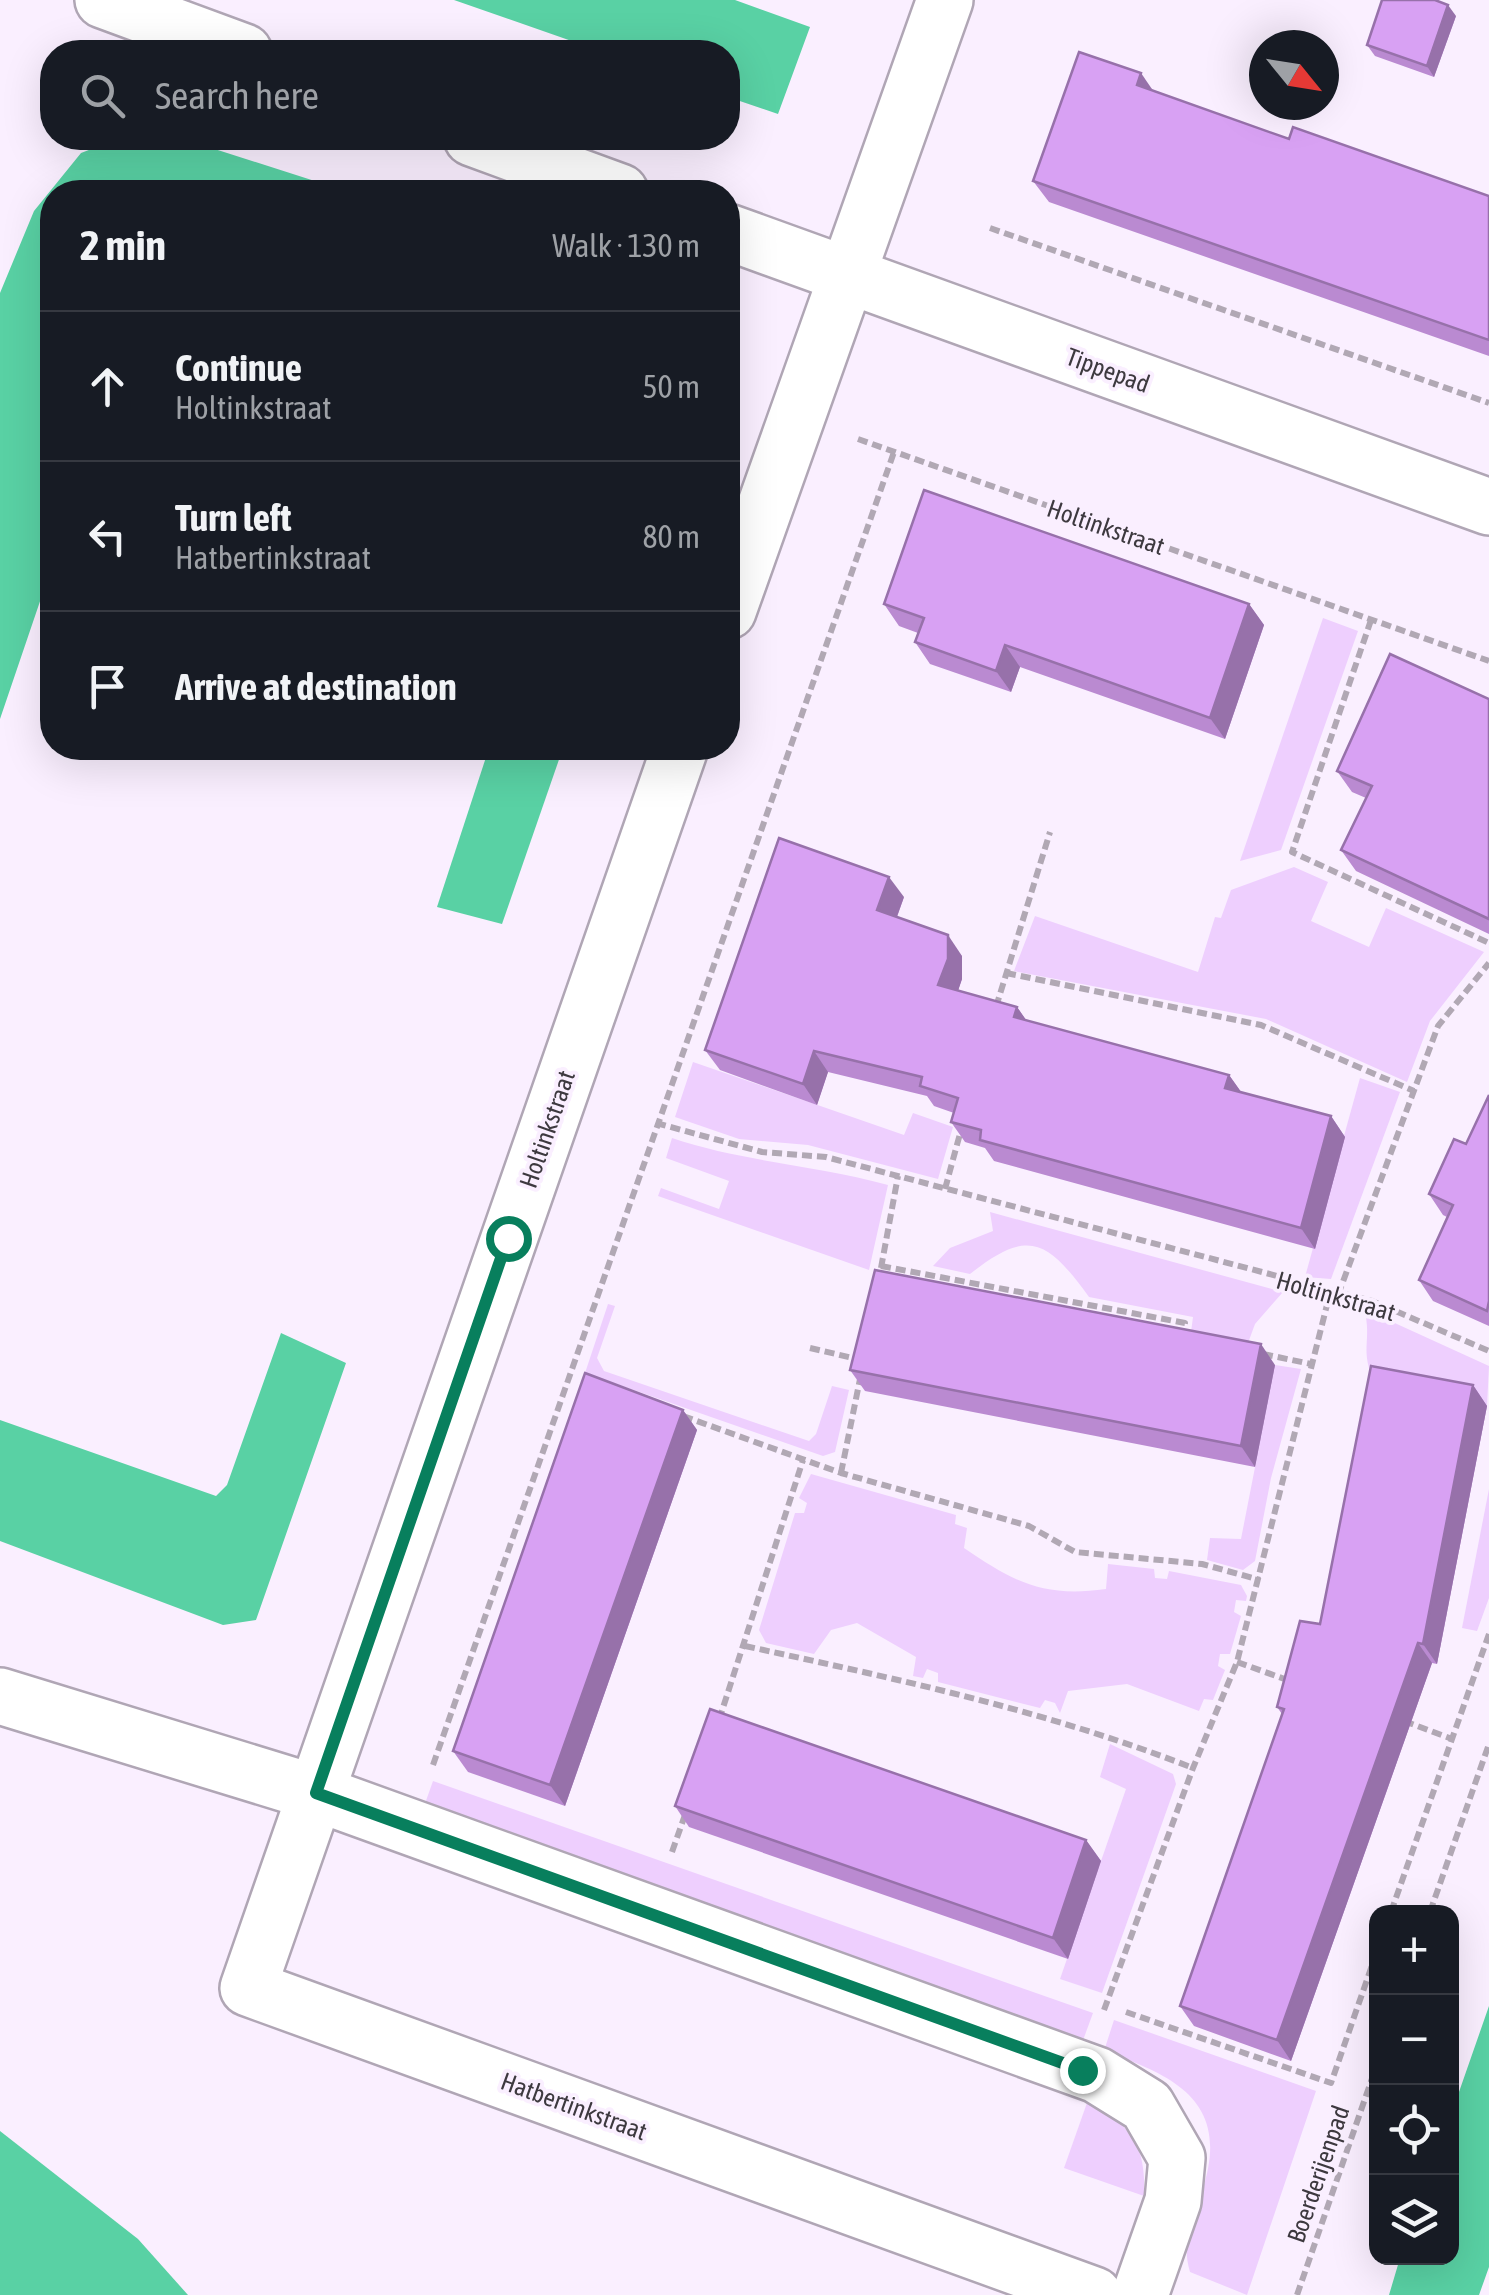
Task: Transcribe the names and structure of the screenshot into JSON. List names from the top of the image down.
{
  "streets": {
    "street": ["Tippepad", "Holtinkstraat", "Hatbertinkstraat"],
    "path": ["Boerderijenpad"]
  },
  "crossings": [
    ["Holtinkstraat", "Hatbertinkstraat"]
  ],
  "north": "bottom right",
  "page": {
    "search": "Search here",
    "heading": ["2 min", "Walk · 130 m"],
    "list": [
      ["Continue", "Holtinkstraat", "50 m"],
      ["Turn left", "Hatbertinkstraat", "80 m"],
      "Arrive at destination"
    ],
    "map_buttons": ["+", "−"]
  }
}
